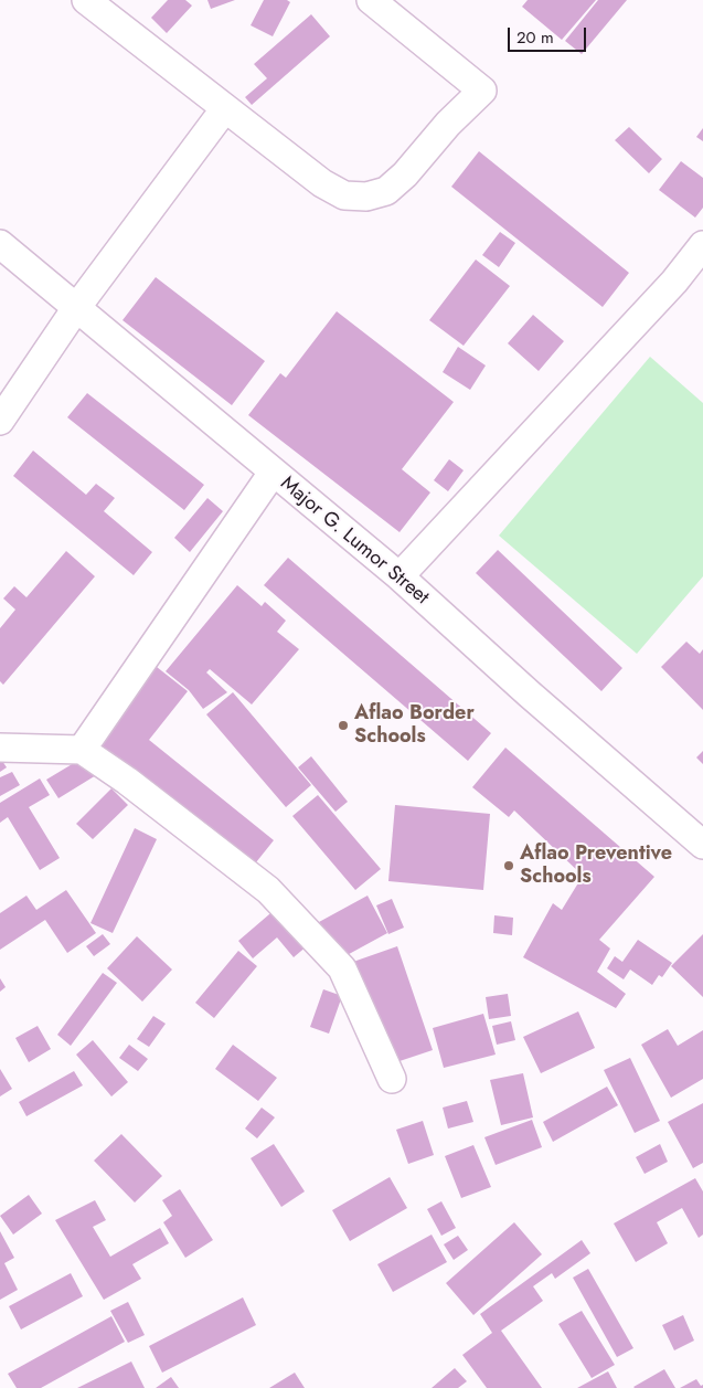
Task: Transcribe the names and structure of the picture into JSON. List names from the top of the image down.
{
  "streets": {
    "street": ["Major G. Lumor Street"]
  },
  "places": ["Aflao Border Schools", "Aflao Preventive Schools"],
  "scale_bar": "20 m"
}
